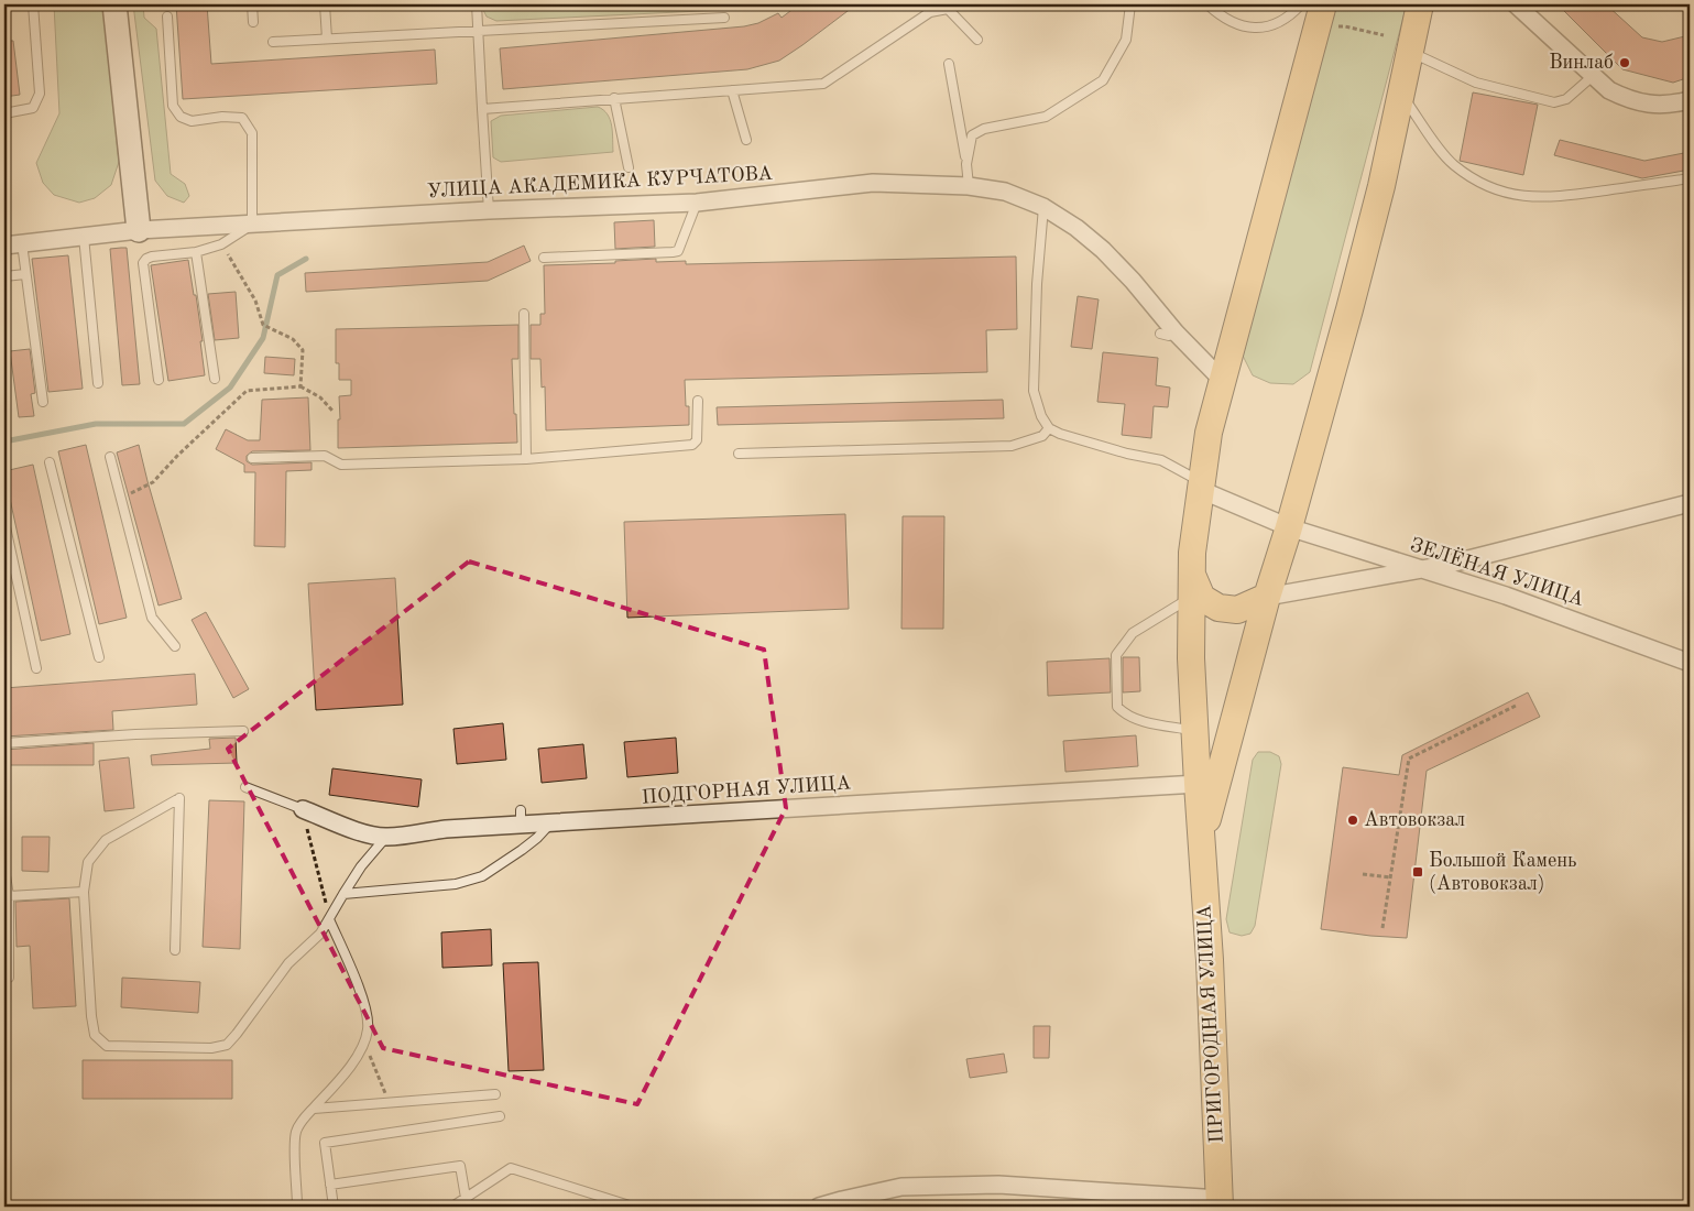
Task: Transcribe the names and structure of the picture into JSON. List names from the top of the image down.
{
  "streets": {
    "main road": ["ПРИГОРОДНАЯ УЛИЦА"],
    "street": ["УЛИЦА АКАДЕМИКА КУРЧАТОВА", "ЗЕЛЁНАЯ УЛИЦА", "ПОДГОРНАЯ УЛИЦА"]
  },
  "crossings": [
    ["УЛИЦА АКАДЕМИКА КУРЧАТОВА", "ПРИГОРОДНАЯ УЛИЦА"],
    ["ЗЕЛЁНАЯ УЛИЦА", "ПРИГОРОДНАЯ УЛИЦА"],
    ["ПОДГОРНАЯ УЛИЦА", "ПРИГОРОДНАЯ УЛИЦА"]
  ],
  "places": {
    "other": ["Винлаб", "Автовокзал"],
    "transit": ["Большой Камень (Автовокзал)"]
  }
}
